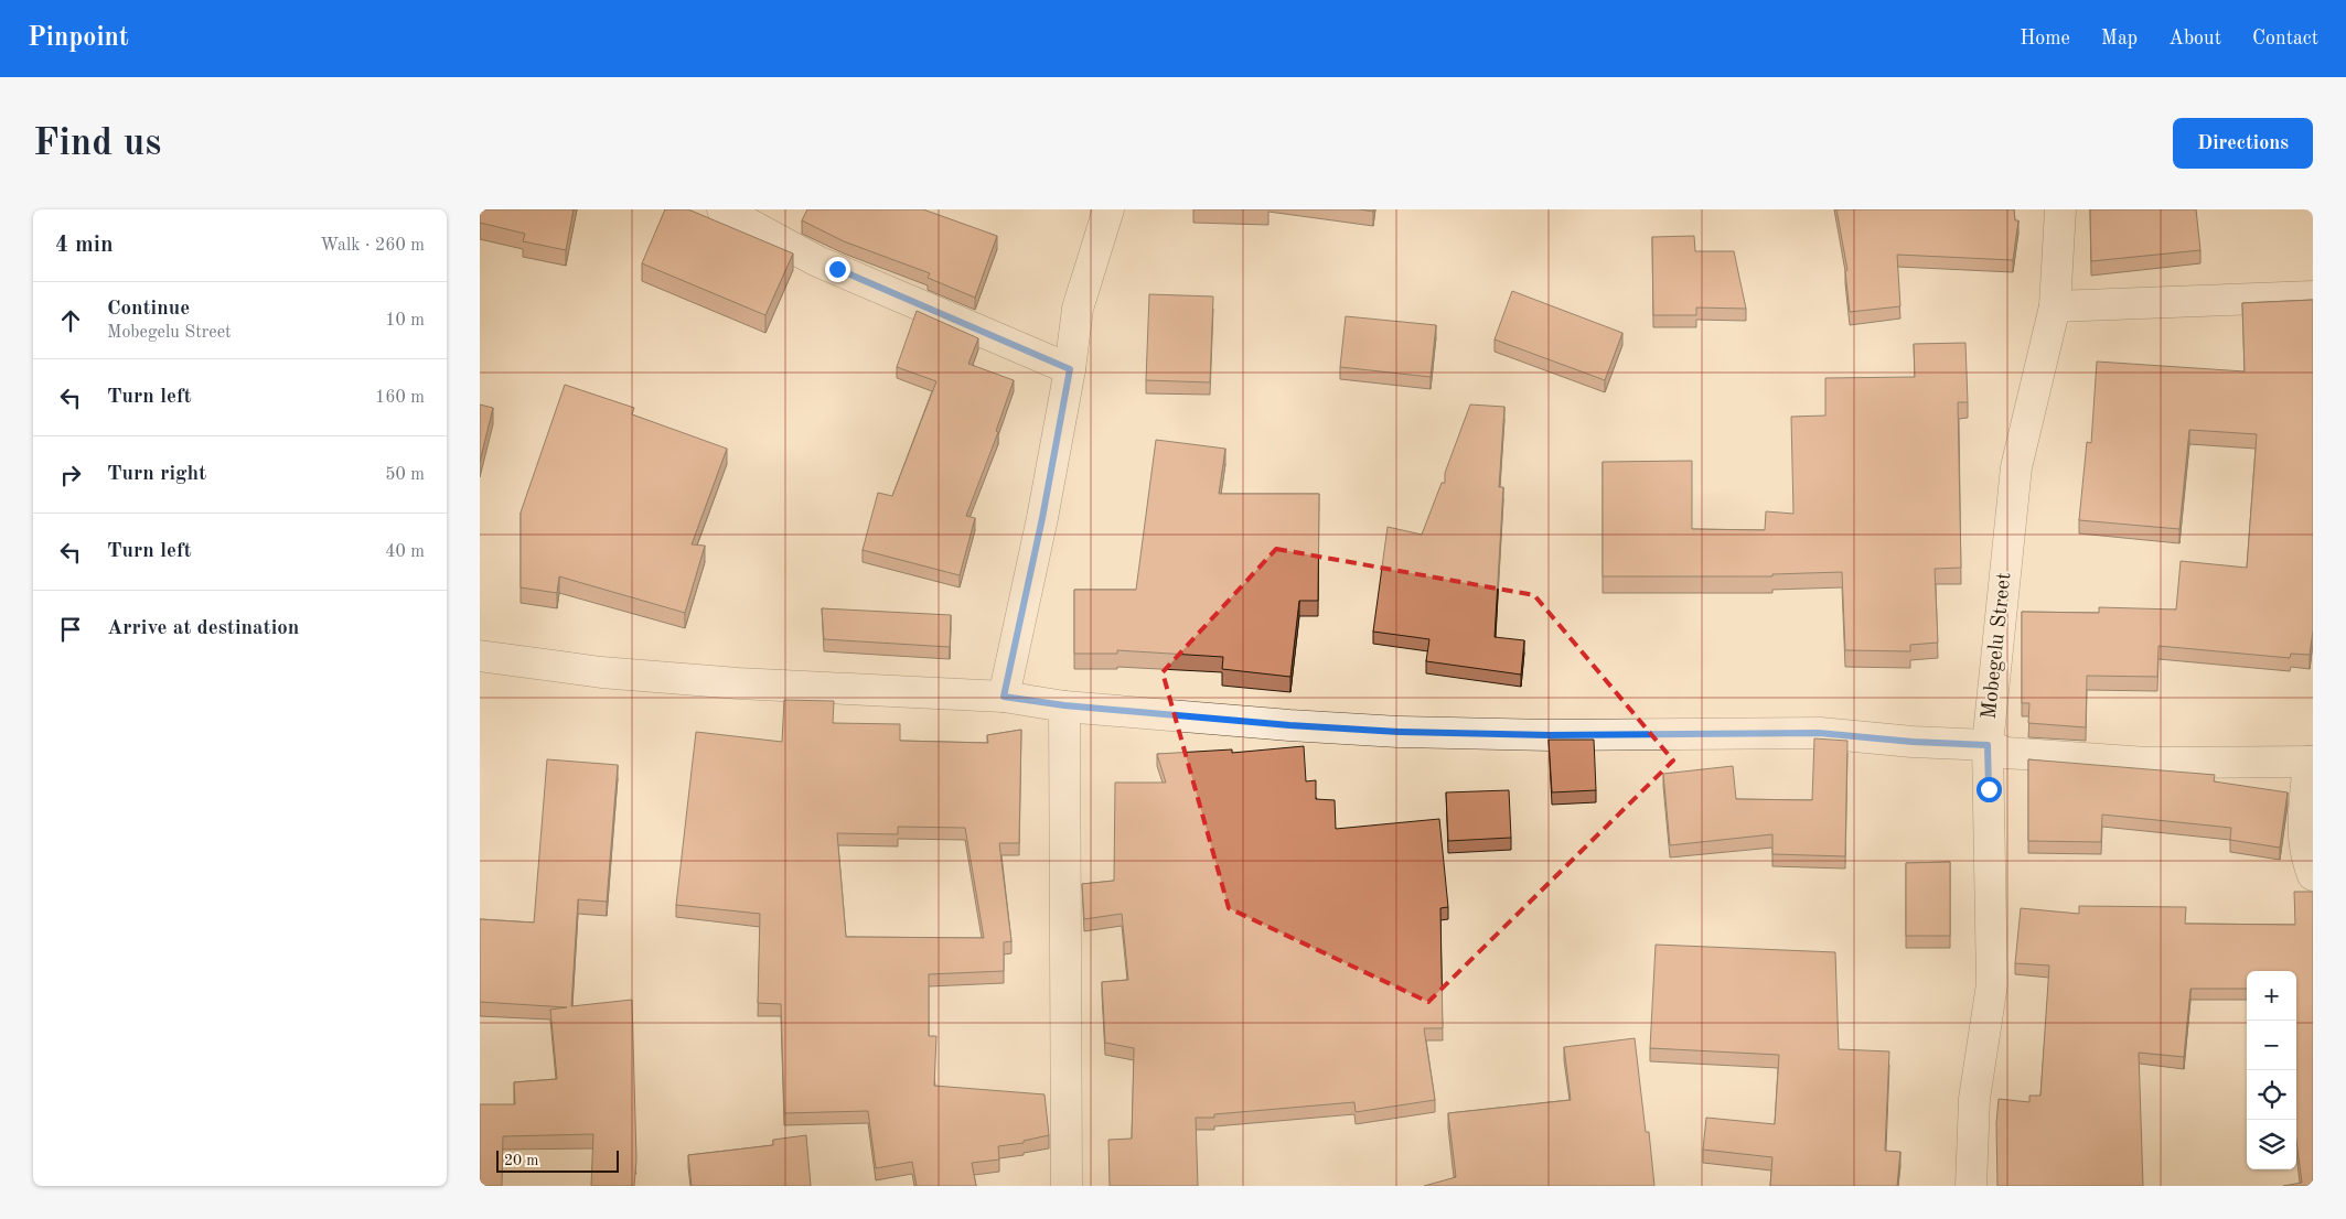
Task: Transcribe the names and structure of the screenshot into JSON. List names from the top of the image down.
{
  "streets": {
    "street": ["Mobegelu Street"]
  },
  "scale_bar": "20 m",
  "page": {
    "header": "Pinpoint",
    "nav": [
      "Home",
      "Map",
      "About",
      "Contact"
    ],
    "buttons": "Directions",
    "title": "Find us",
    "heading": ["4 min", "Walk · 260 m"],
    "list": [
      ["Continue", "Mobegelu Street", "10 m"],
      ["Turn left", "160 m"],
      ["Turn right", "50 m"],
      ["Turn left", "40 m"],
      "Arrive at destination"
    ],
    "map_buttons": ["+", "−"],
    "scale": "20 m"
  }
}
